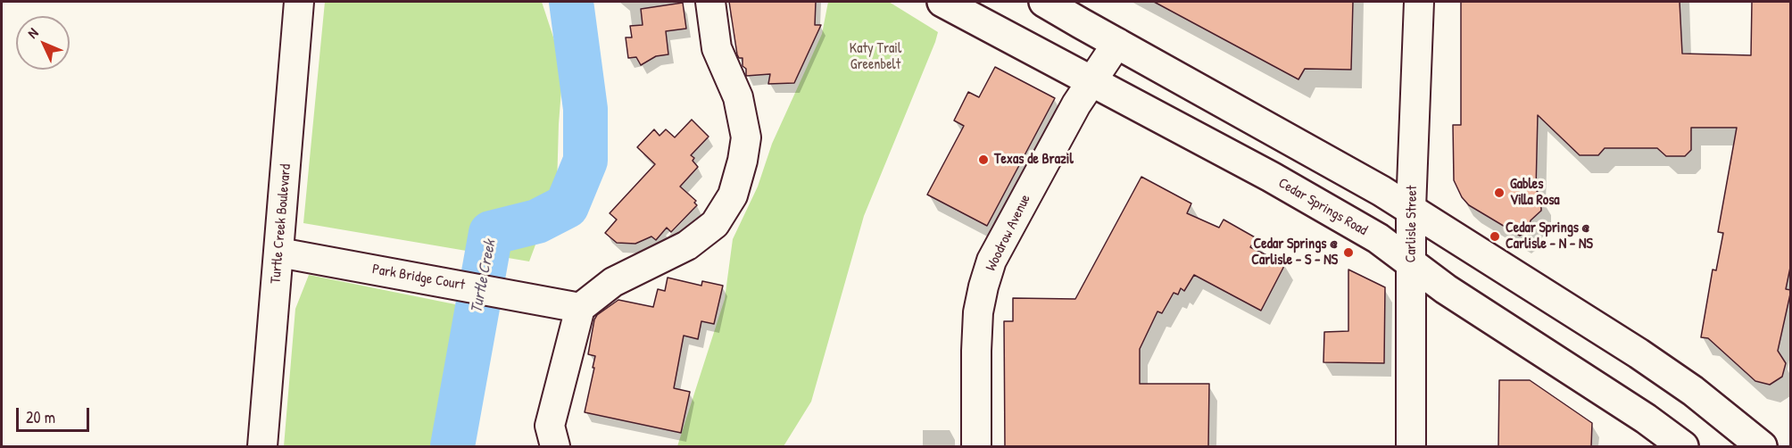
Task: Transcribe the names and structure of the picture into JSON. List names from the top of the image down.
{
  "streets": {
    "main road": ["Cedar Springs Road"],
    "street": [
      "Turtle Creek Boulevard",
      "Carlisle Street",
      "Woodrow Avenue",
      "Park Bridge Court"
    ]
  },
  "crossings": [
    ["Cedar Springs Road", "Carlisle Street"],
    ["Cedar Springs Road", "Woodrow Avenue"],
    ["Turtle Creek Boulevard", "Park Bridge Court"]
  ],
  "water": ["Turtle Creek"],
  "parks": ["Katy Trail Greenbelt"],
  "places": [
    "Texas de Brazil",
    "Gables Villa Rosa",
    "Cedar Springs @ Carlisle - N - NS",
    "Cedar Springs @ Carlisle - S - NS"
  ],
  "scale_bar": "20 m",
  "north": "top left"
}
